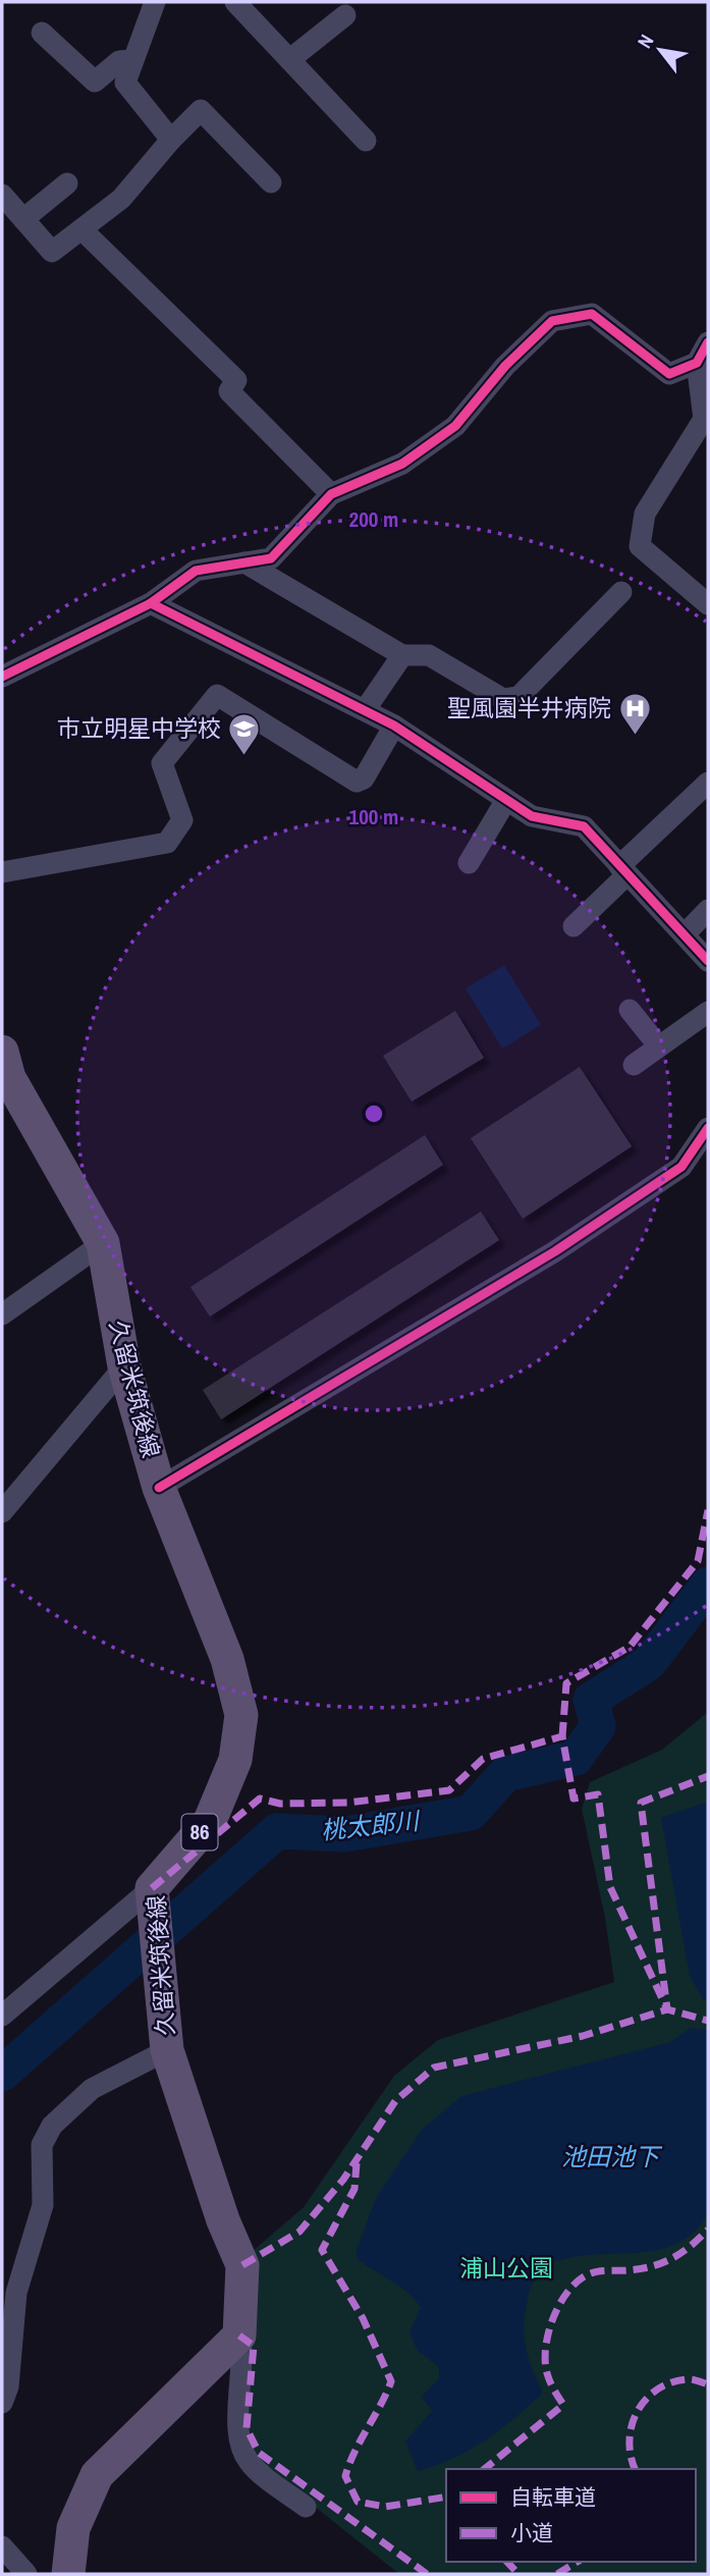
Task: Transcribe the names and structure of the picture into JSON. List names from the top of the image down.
{
  "streets": {
    "main road": ["久留米筑後線", "86"]
  },
  "water": ["桃太郎川", "池田池下"],
  "parks": ["浦山公園"],
  "places": {
    "hospital": ["聖風園半井病院"],
    "school or university": ["市立明星中学校"]
  },
  "legend": ["自転車道", "小道"],
  "north": "top left",
  "rings": ["200 m", "100 m"]
}
